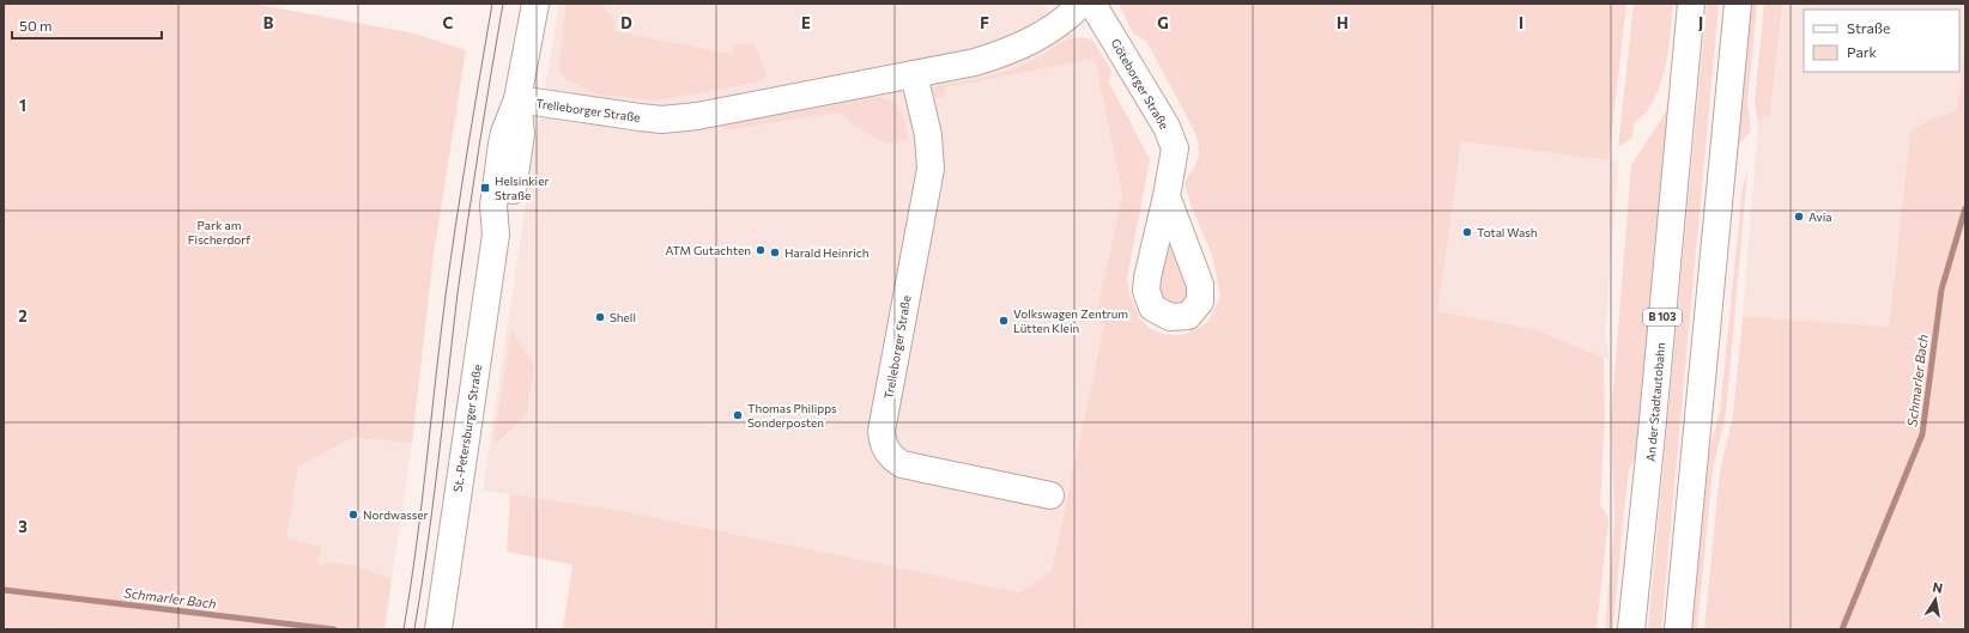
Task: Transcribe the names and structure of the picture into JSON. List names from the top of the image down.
{
  "streets": {
    "main road": [
      "Göteborger Straße",
      "Trelleborger Straße",
      "B 103",
      "An der Stadtautobahn",
      "St.-Petersburger Straße"
    ]
  },
  "crossings": [
    ["Trelleborger Straße", "St.-Petersburger Straße"]
  ],
  "water": ["Schmarler Bach"],
  "parks": ["Park am Fischerdorf"],
  "places": {
    "transit": ["Helsinkier Straße"],
    "other": [
      "Avia",
      "Total Wash",
      "ATM Gutachten",
      "Harald Heinrich",
      "Shell",
      "Volkswagen Zentrum Lütten Klein",
      "Thomas Philipps Sonderposten",
      "Nordwasser"
    ]
  },
  "legend": ["Straße", "Park"],
  "scale_bar": "50 m",
  "north": "top",
  "grid": {
    "columns": [
      "B",
      "C",
      "D",
      "E",
      "F",
      "G",
      "H",
      "I",
      "J"
    ],
    "rows": ["1", "2", "3"]
  }
}
